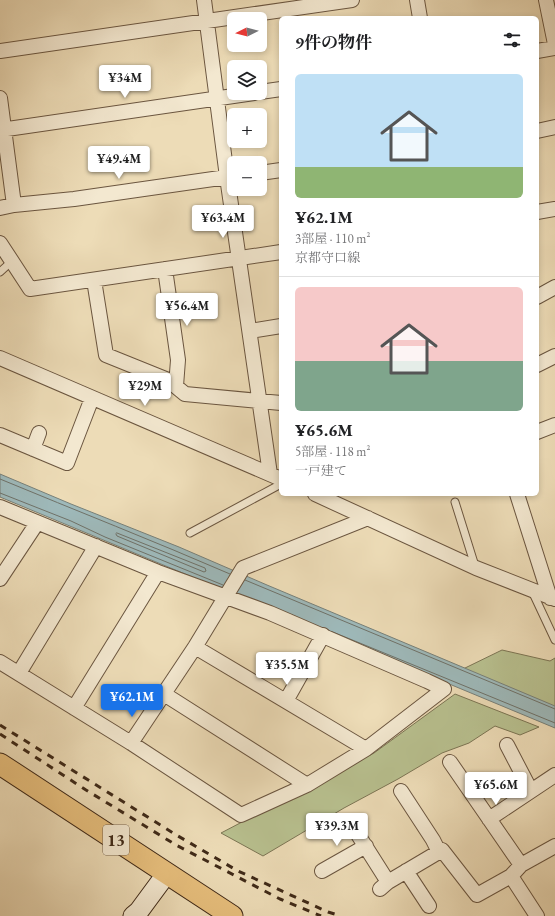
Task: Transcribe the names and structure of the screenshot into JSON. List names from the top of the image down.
{
  "streets": {
    "main road": ["13"]
  },
  "north": "left",
  "page": {
    "map_buttons": ["+", "−"],
    "heading": "9件の物件",
    "list": [
      {
        "name": "¥62.1M",
        "note": "3部屋 · 110 m² · 京都守口線"
      },
      {
        "name": "¥65.6M",
        "note": "5部屋 · 118 m² · 一戸建て"
      }
    ],
    "price": [
      "¥34M",
      "¥49.4M",
      "¥63.4M",
      "¥56.4M",
      "¥29M",
      "¥35.5M",
      "¥62.1M",
      "¥65.6M",
      "¥39.3M"
    ]
  }
}
